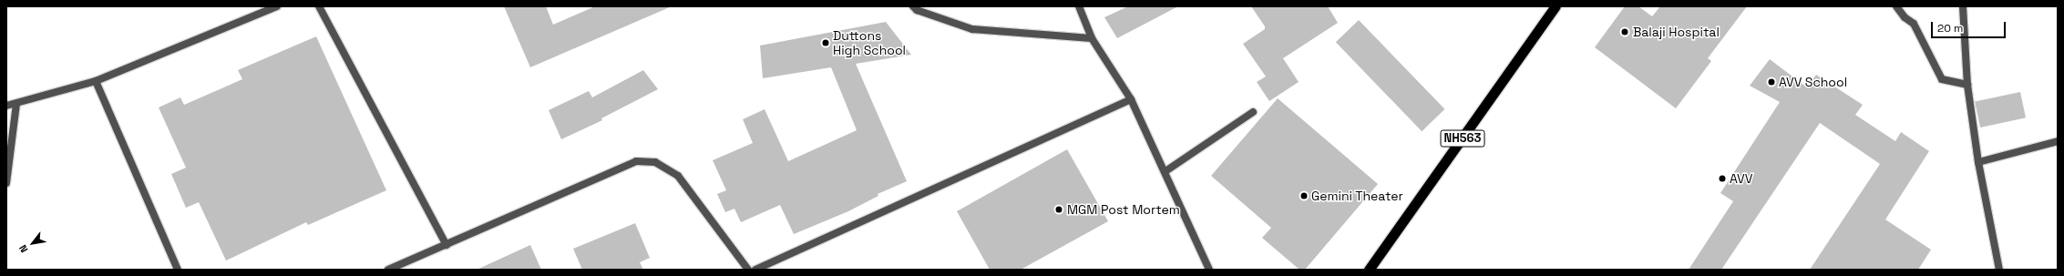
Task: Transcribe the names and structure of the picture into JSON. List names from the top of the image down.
{
  "streets": {
    "highway": ["NH563"]
  },
  "places": [
    "Balaji Hospital",
    "Duttons High School",
    "AVV School",
    "AVV",
    "Gemini Theater",
    "MGM Post Mortem"
  ],
  "scale_bar": "20 m",
  "north": "bottom left"
}
